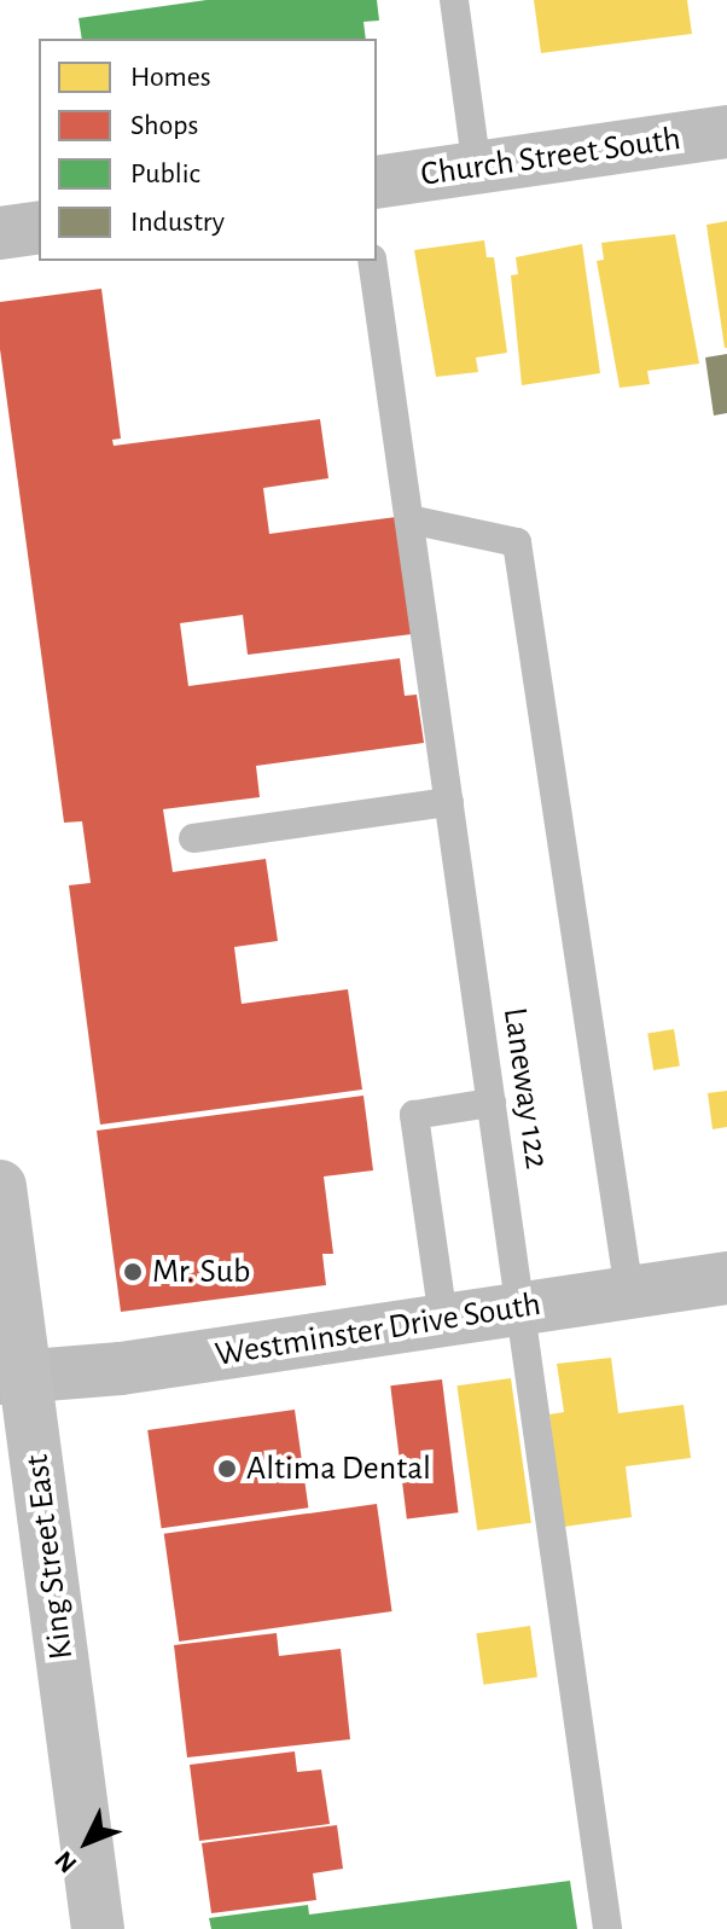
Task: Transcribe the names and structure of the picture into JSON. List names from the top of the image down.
{
  "streets": {
    "main road": ["King Street East"],
    "street": ["Church Street South", "Westminster Drive South"],
    "lane": ["Laneway 122"]
  },
  "crossings": [
    ["Laneway 122", "Westminster Drive South"],
    ["Westminster Drive South", "King Street East"]
  ],
  "places": ["Mr. Sub", "Altima Dental"],
  "legend": [
    "Homes",
    "Shops",
    "Public",
    "Industry"
  ],
  "north": "bottom left"
}
